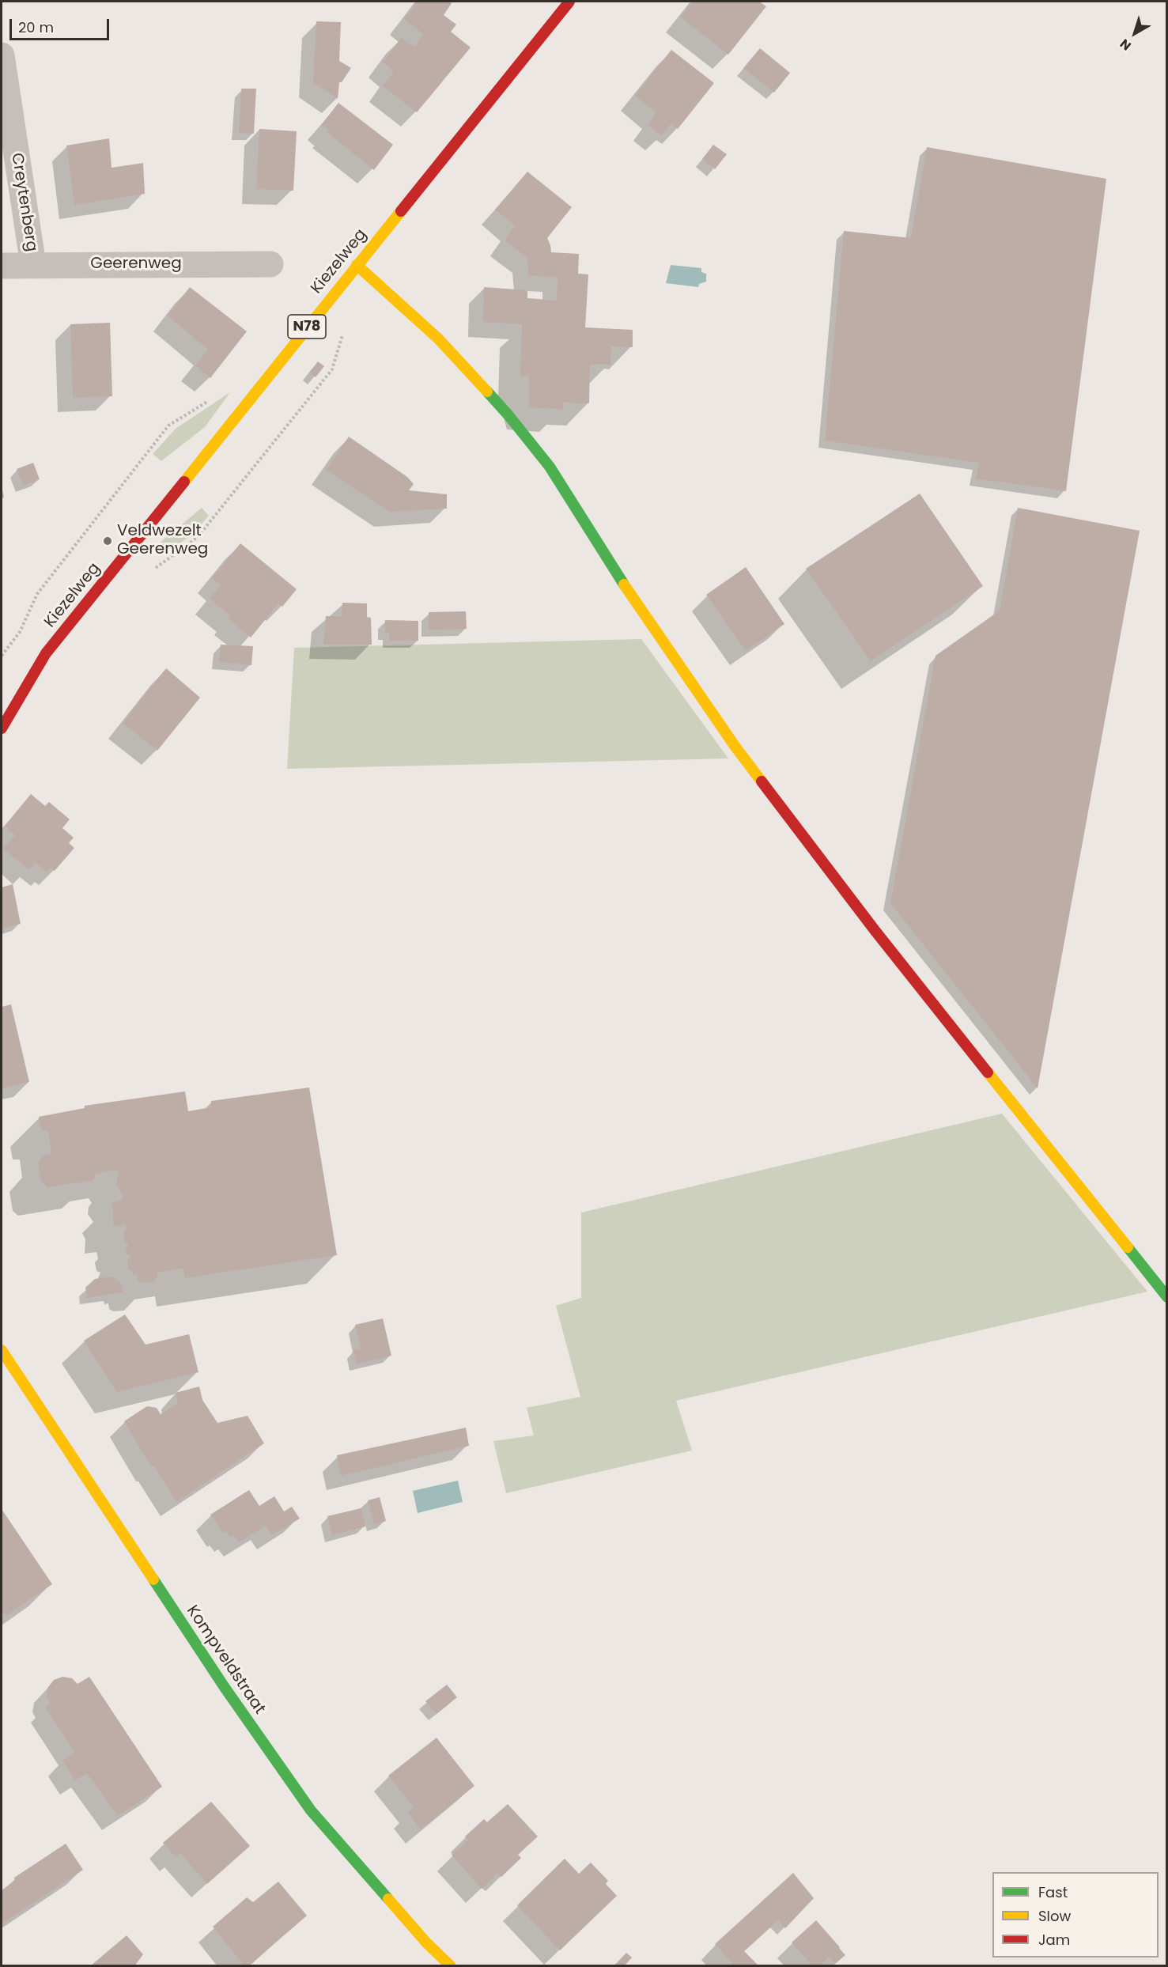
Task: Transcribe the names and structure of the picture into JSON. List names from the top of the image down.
{
  "streets": {
    "street": [
      "Creytenberg",
      "Kiezelweg",
      "Geerenweg",
      "N78",
      "Kompveldstraat"
    ]
  },
  "crossings": [
    ["Creytenberg", "Geerenweg"]
  ],
  "places": ["Veldwezelt Geerenweg"],
  "legend": ["Fast", "Slow", "Jam"],
  "scale_bar": "20 m",
  "north": "bottom left"
}
